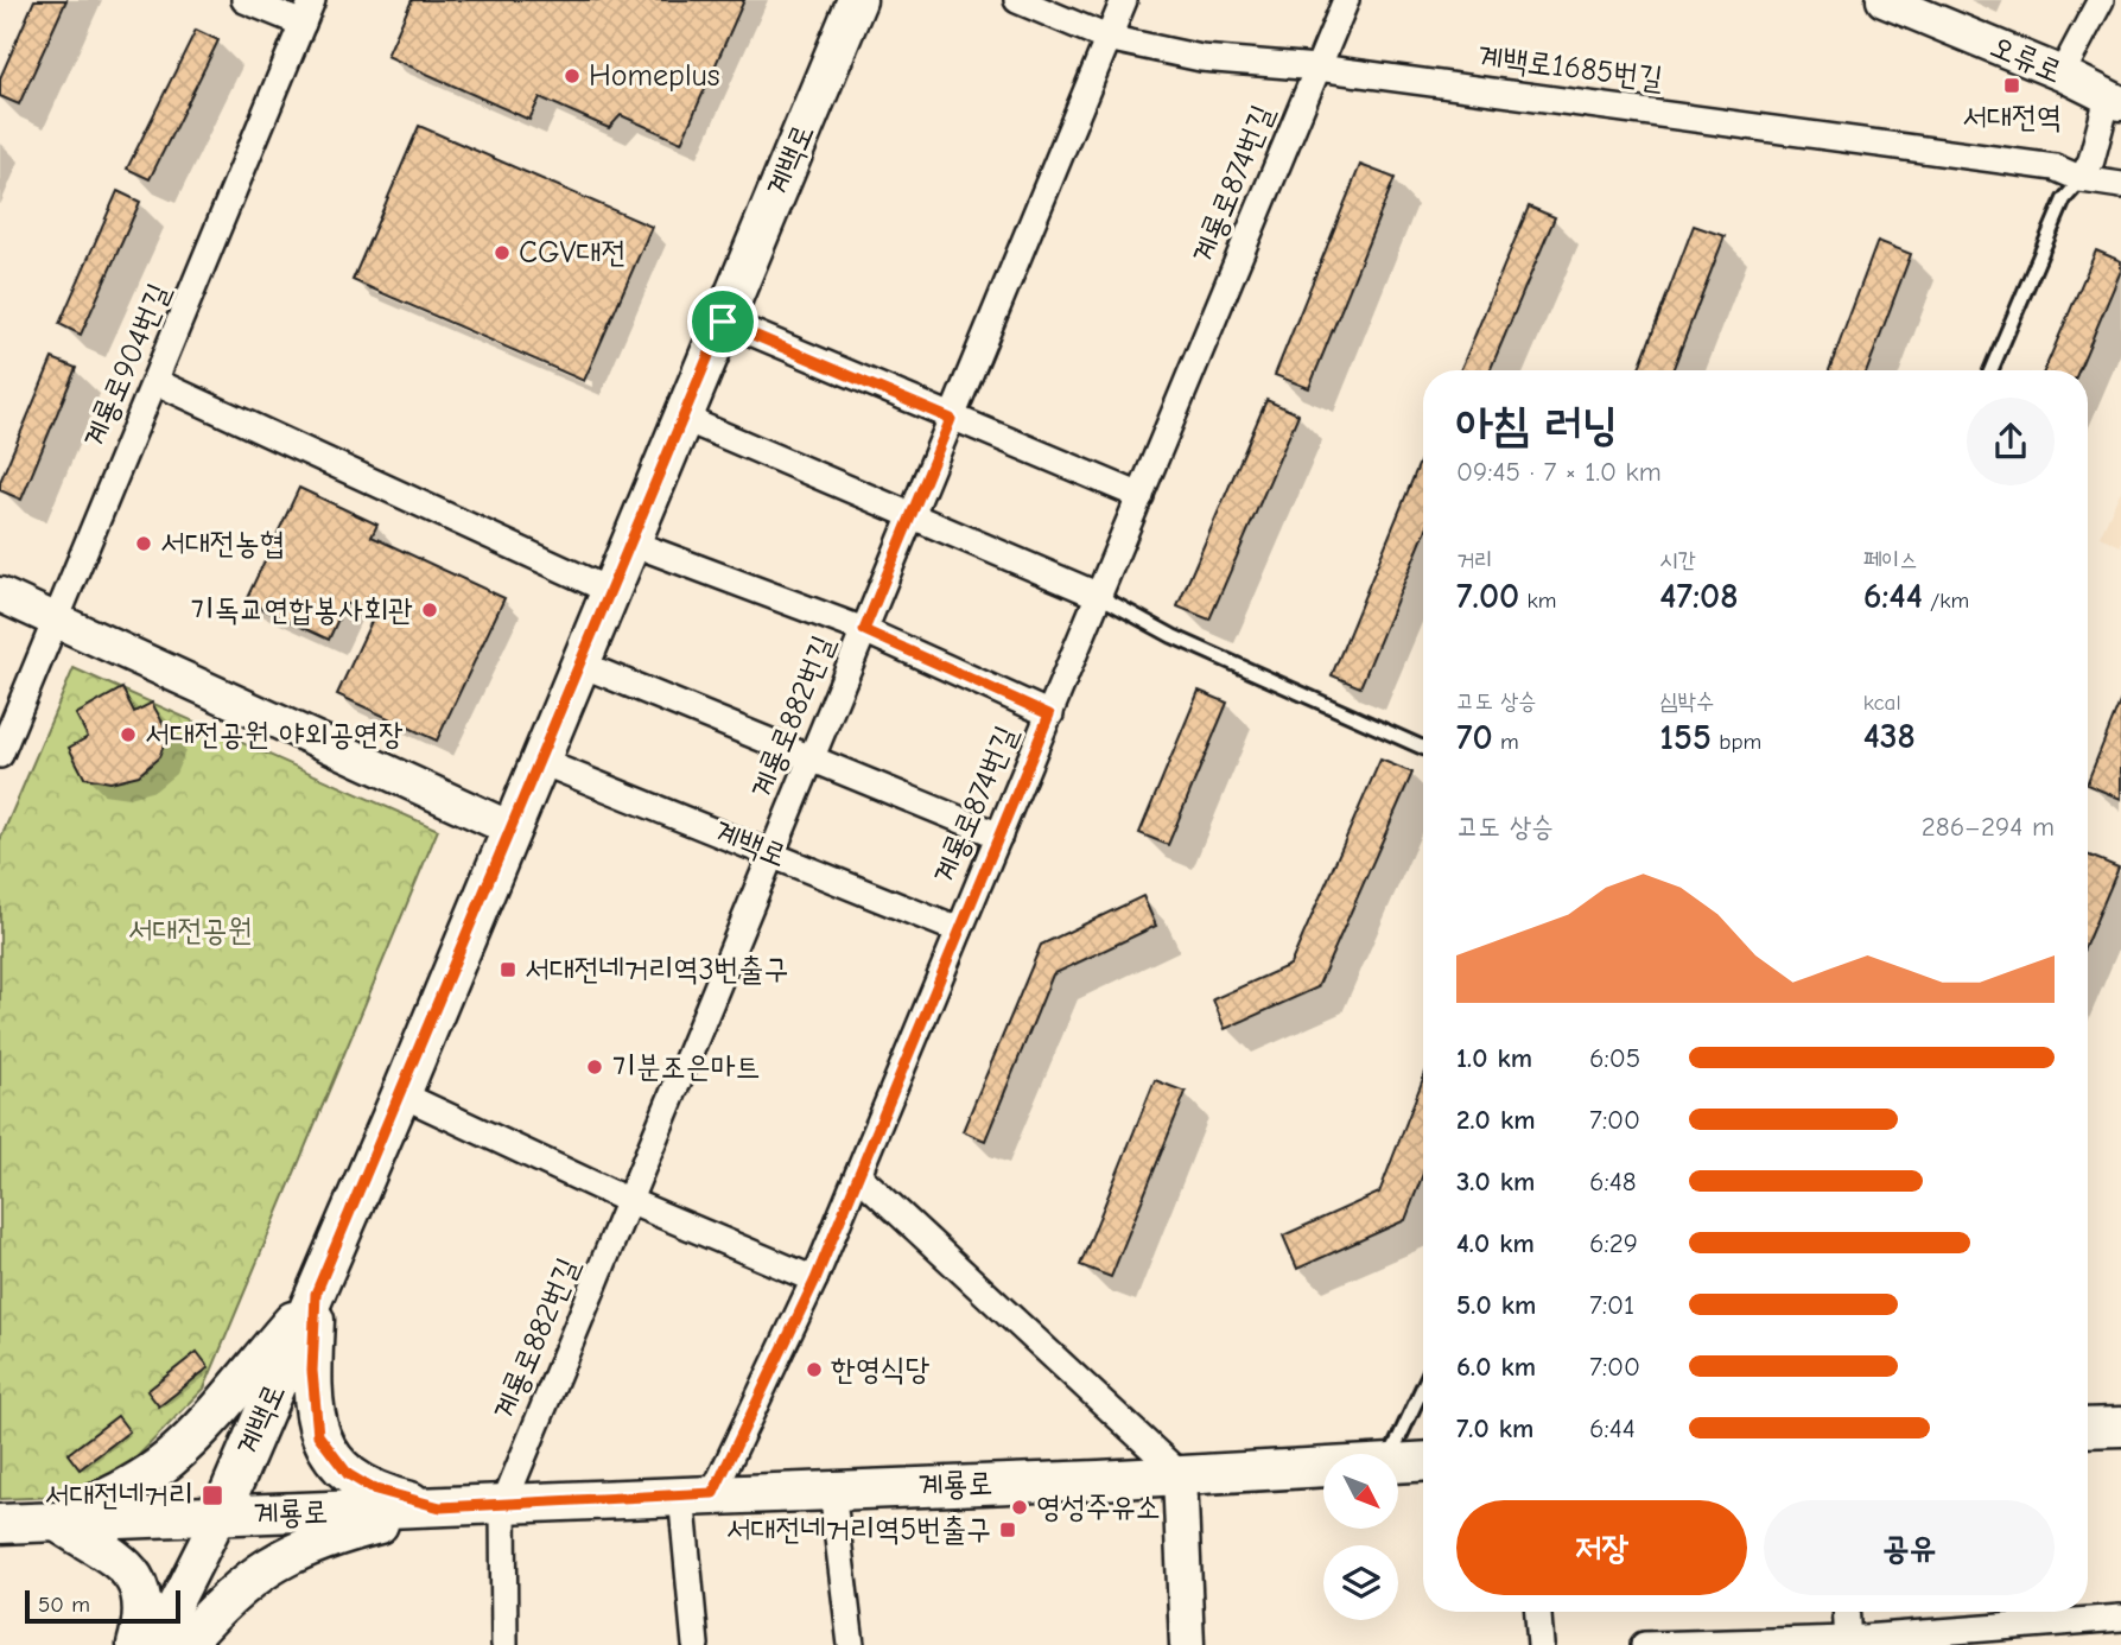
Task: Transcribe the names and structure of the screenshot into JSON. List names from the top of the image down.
{
  "streets": {
    "main road": ["오류로", "계백로", "계룡로"],
    "street": [
      "계백로1685번길",
      "계룡로874번길",
      "계룡로904번길",
      "계룡로882번길"
    ]
  },
  "crossings": [
    ["계백로1685번길", "계룡로874번길"],
    ["계백로1685번길", "계룡로882번길"],
    ["계백로", "계룡로874번길"],
    ["계백로", "계룡로882번길"],
    ["계백로", "계룡로"],
    ["계룡로874번길", "계룡로"],
    ["계룡로882번길", "계룡로"]
  ],
  "parks": ["서대전공원"],
  "places": {
    "other": [
      "Homeplus",
      "CGV대전",
      "서대전농협",
      "기독교연합봉사회관",
      "서대전공원 야외공연장",
      "기분조은마트",
      "한영식당",
      "영성주유소"
    ],
    "transit": [
      "서대전역",
      "서대전네거리역3번출구",
      "서대전네거리",
      "서대전네거리역5번출구"
    ]
  },
  "scale_bar": "50 m",
  "north": "bottom right",
  "page": {
    "heading": ["아침 러닝", "09:45 · 7 × 1.0 km"],
    "stats": [
      ["거리", "7.00 km"],
      ["시간", "47:08"],
      ["페이스", "6:44 /km"],
      ["고도 상승", "70 m"],
      ["심박수", "155 bpm"],
      ["kcal", "438"]
    ],
    "chart": ["고도 상승", "286–294 m"],
    "list": [
      {
        "name": "1.0 km",
        "note": "6:05"
      },
      {
        "name": "2.0 km",
        "note": "7:00"
      },
      {
        "name": "3.0 km",
        "note": "6:48"
      },
      {
        "name": "4.0 km",
        "note": "6:29"
      },
      {
        "name": "5.0 km",
        "note": "7:01"
      },
      {
        "name": "6.0 km",
        "note": "7:00"
      },
      {
        "name": "7.0 km",
        "note": "6:44"
      }
    ],
    "buttons": ["저장", "공유"],
    "scale": "50 m"
  }
}
